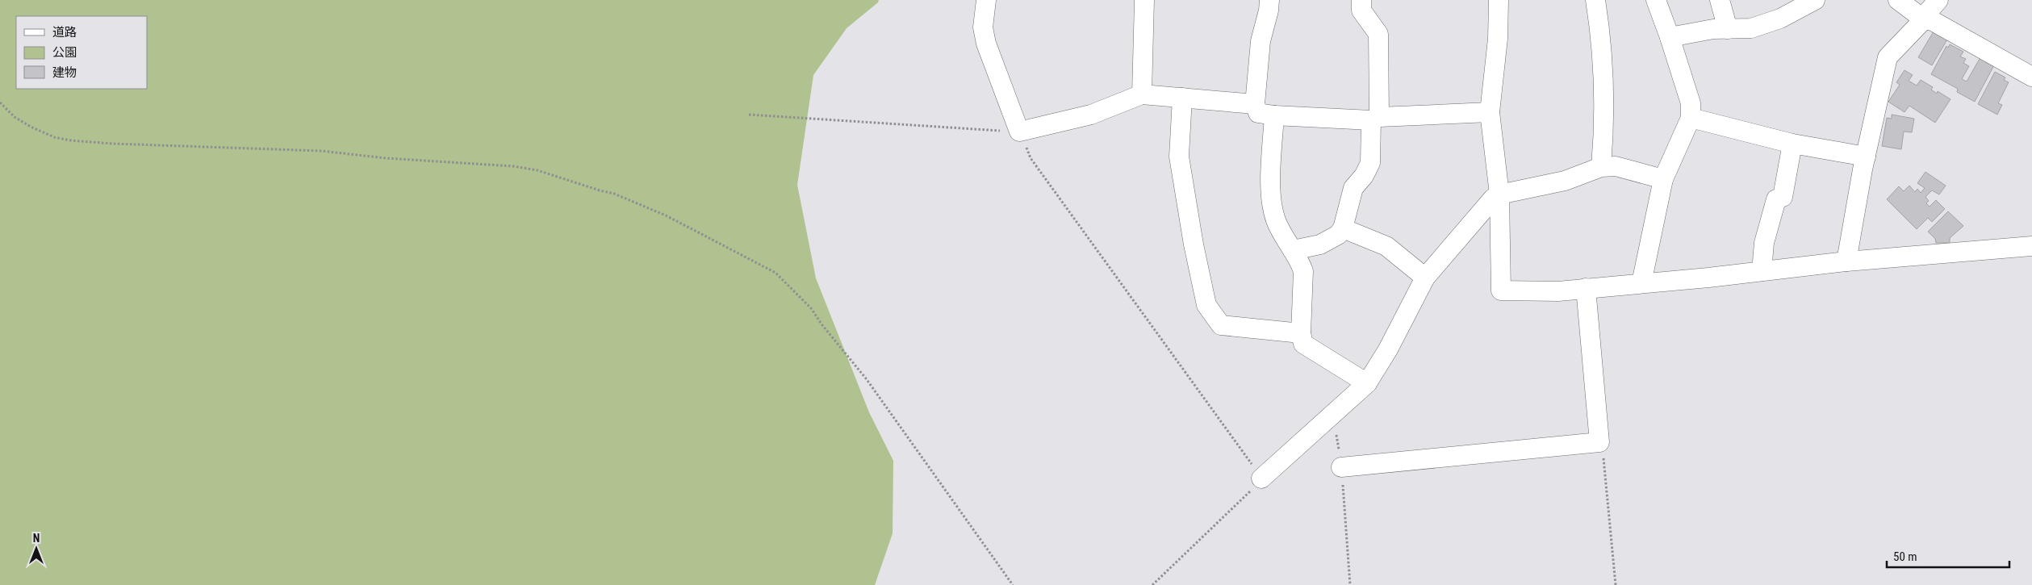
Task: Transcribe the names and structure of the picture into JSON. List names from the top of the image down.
{
  "legend": ["道路", "公園", "建物"],
  "scale_bar": "50 m",
  "north": "top"
}
